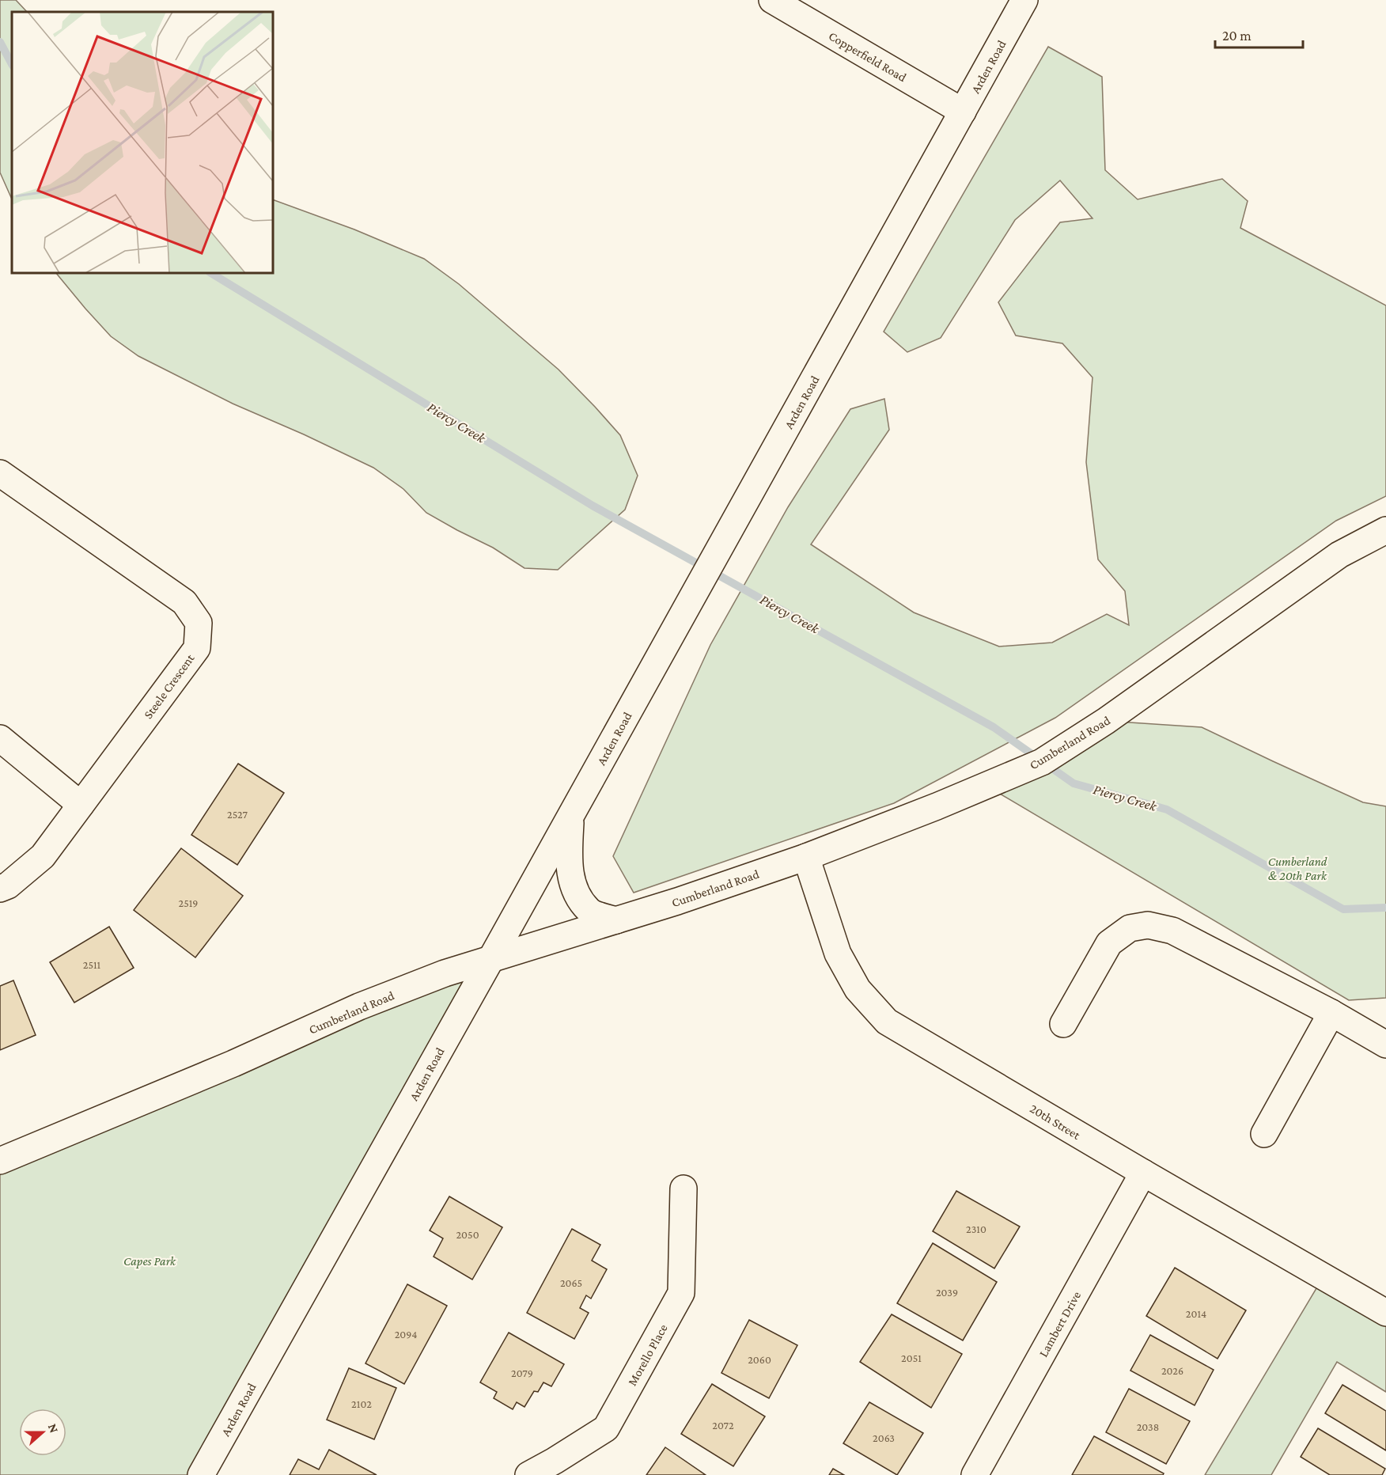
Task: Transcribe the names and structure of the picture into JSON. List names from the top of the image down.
{
  "streets": {
    "street": [
      "Copperfield Road",
      "Arden Road",
      "Steele Crescent",
      "Cumberland Road",
      "20th Street",
      "Lambert Drive",
      "Morello Place"
    ]
  },
  "crossings": [
    ["Copperfield Road", "Arden Road"],
    ["Arden Road", "Cumberland Road"],
    ["Cumberland Road", "20th Street"],
    ["20th Street", "Lambert Drive"]
  ],
  "water": ["Piercy Creek"],
  "parks": ["Cumberland & 20th Park", "Capes Park"],
  "house_numbers": [
    "2527",
    "2519",
    "2511",
    "2310",
    "2050",
    "2065",
    "2039",
    "2014",
    "2094",
    "2051",
    "2060",
    "2026",
    "2079",
    "2102",
    "2072",
    "2038",
    "2063"
  ],
  "scale_bar": "20 m",
  "north": "right"
}
